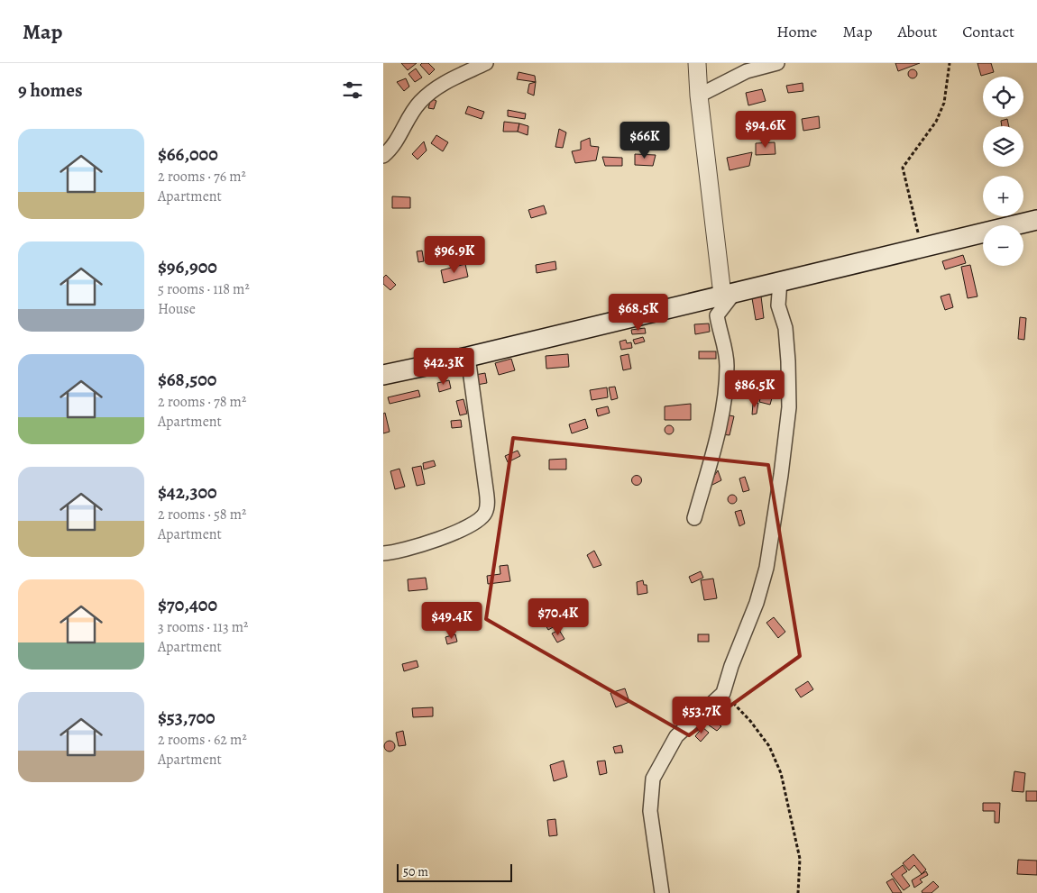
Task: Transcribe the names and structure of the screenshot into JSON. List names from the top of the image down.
{
  "scale_bar": "50 m",
  "page": {
    "header": "Map",
    "nav": [
      "Home",
      "Map",
      "About",
      "Contact"
    ],
    "heading": "9 homes",
    "map_buttons": ["+", "−"],
    "price": [
      "$94.6K",
      "$66K",
      "$96.9K",
      "$68.5K",
      "$42.3K",
      "$86.5K",
      "$70.4K",
      "$49.4K",
      "$53.7K"
    ],
    "list": [
      {
        "name": "$66,000",
        "note": "2 rooms · 76 m² · Apartment"
      },
      {
        "name": "$96,900",
        "note": "5 rooms · 118 m² · House"
      },
      {
        "name": "$68,500",
        "note": "2 rooms · 78 m² · Apartment"
      },
      {
        "name": "$42,300",
        "note": "2 rooms · 58 m² · Apartment"
      },
      {
        "name": "$70,400",
        "note": "3 rooms · 113 m² · Apartment"
      },
      {
        "name": "$53,700",
        "note": "2 rooms · 62 m² · Apartment"
      }
    ],
    "scale": "50 m"
  }
}
